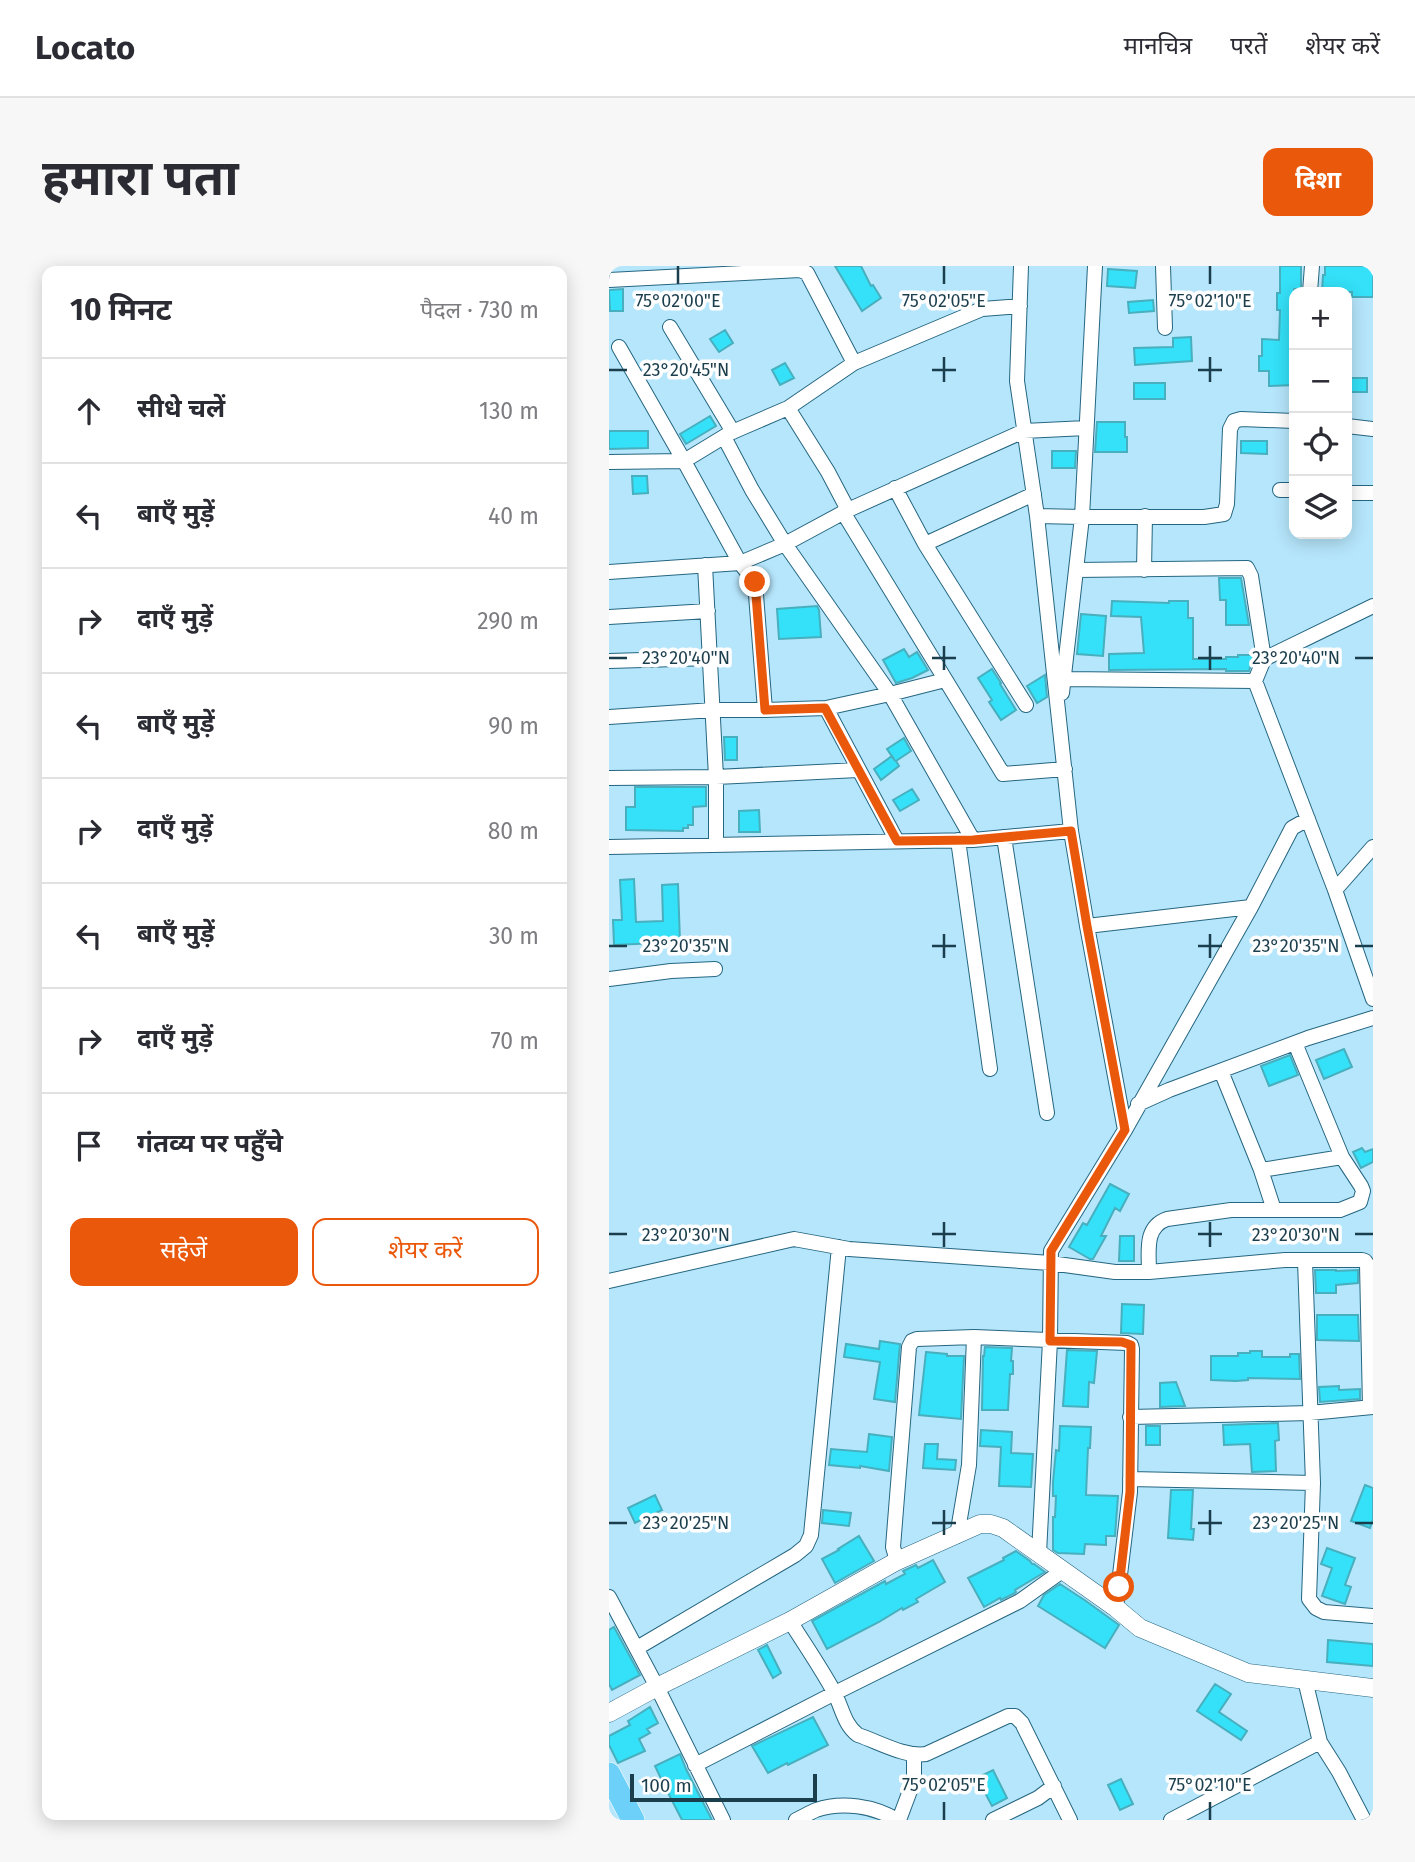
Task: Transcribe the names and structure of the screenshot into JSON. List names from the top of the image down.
{
  "scale_bar": "100 m",
  "page": {
    "header": "Locato",
    "nav": ["मानचित्र", "परतें", "शेयर करें"],
    "buttons": [
      "दिशा",
      ["सहेजें", "शेयर करें"]
    ],
    "title": "हमारा पता",
    "heading": ["10 मिनट", "पैदल · 730 m"],
    "map_buttons": ["+", "−"],
    "list": [
      ["सीधे चलें", "130 m"],
      ["बाएँ मुड़ें", "40 m"],
      ["दाएँ मुड़ें", "290 m"],
      ["बाएँ मुड़ें", "90 m"],
      ["दाएँ मुड़ें", "80 m"],
      ["बाएँ मुड़ें", "30 m"],
      ["दाएँ मुड़ें", "70 m"],
      "गंतव्य पर पहुँचे"
    ],
    "scale": "100 m"
  },
  "coordinates": [
    "75°02'00\"E",
    "75°02'05\"E",
    "75°02'10\"E",
    "23°20'45\"N",
    "23°20'40\"N",
    "23°20'35\"N",
    "23°20'30\"N",
    "23°20'25\"N"
  ]
}
